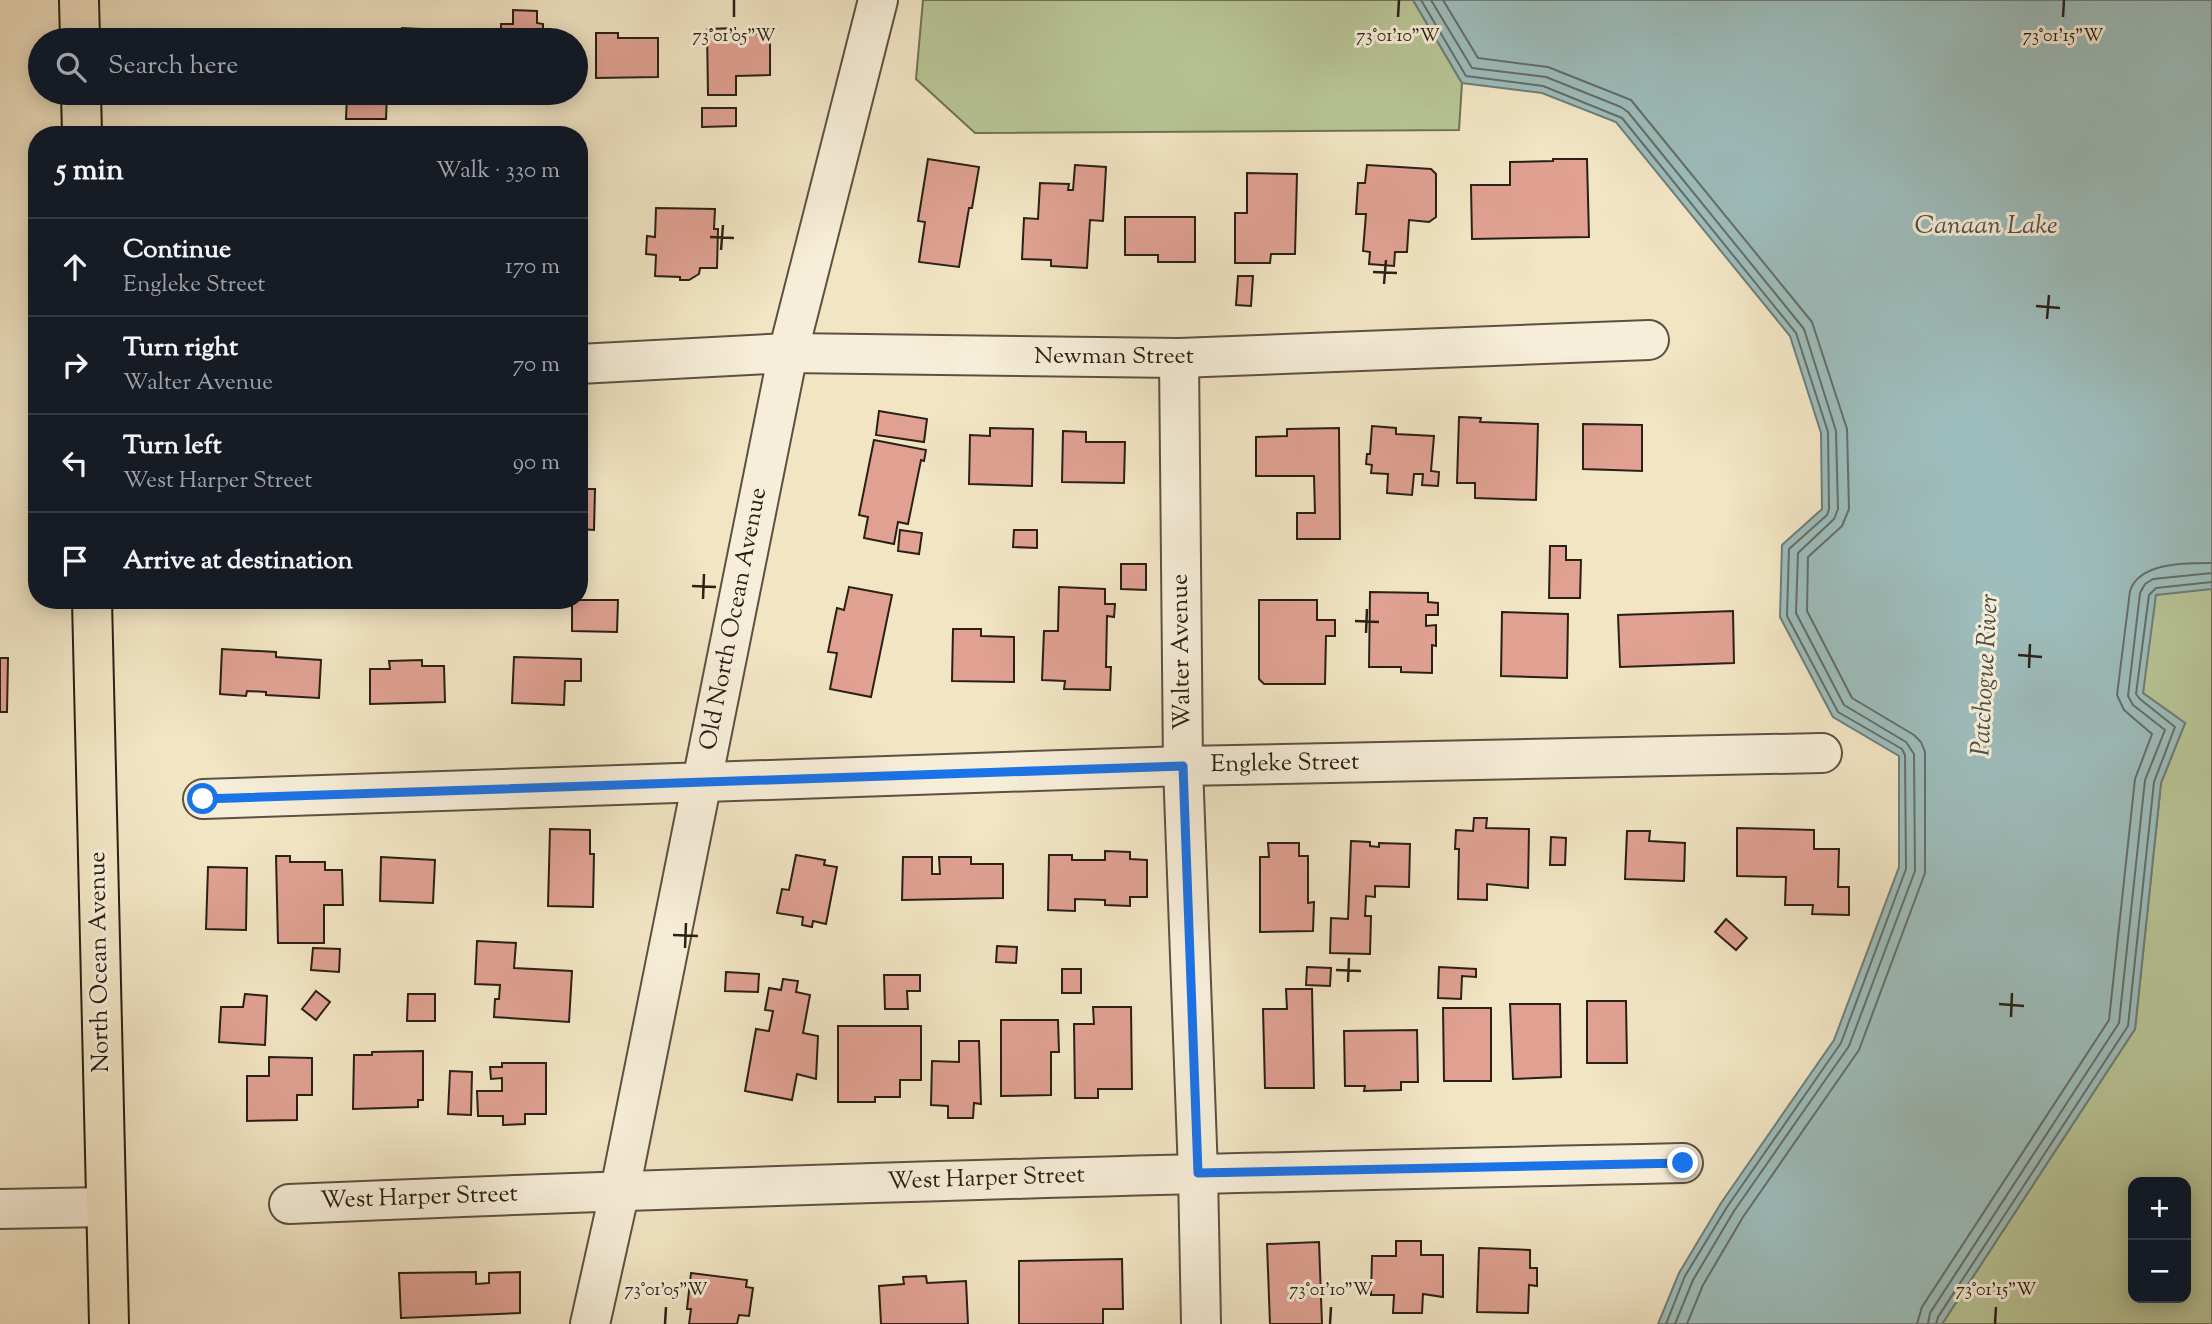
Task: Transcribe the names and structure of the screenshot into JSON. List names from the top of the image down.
{
  "streets": {
    "main road": ["North Ocean Avenue"],
    "street": [
      "Newman Street",
      "Old North Ocean Avenue",
      "Walter Avenue",
      "Engleke Street",
      "West Harper Street"
    ]
  },
  "crossings": [
    ["Newman Street", "Old North Ocean Avenue"],
    ["Newman Street", "Walter Avenue"],
    ["Old North Ocean Avenue", "Engleke Street"],
    ["Old North Ocean Avenue", "West Harper Street"],
    ["Walter Avenue", "Engleke Street"],
    ["Walter Avenue", "West Harper Street"]
  ],
  "water": ["Canaan Lake", "Patchogue River"],
  "page": {
    "search": "Search here",
    "heading": ["5 min", "Walk · 330 m"],
    "list": [
      ["Continue", "Engleke Street", "170 m"],
      ["Turn right", "Walter Avenue", "70 m"],
      ["Turn left", "West Harper Street", "90 m"],
      "Arrive at destination"
    ],
    "map_buttons": ["+", "−"]
  },
  "coordinates": ["73°01'05\"W", "73°01'10\"W", "73°01'15\"W"]
}
